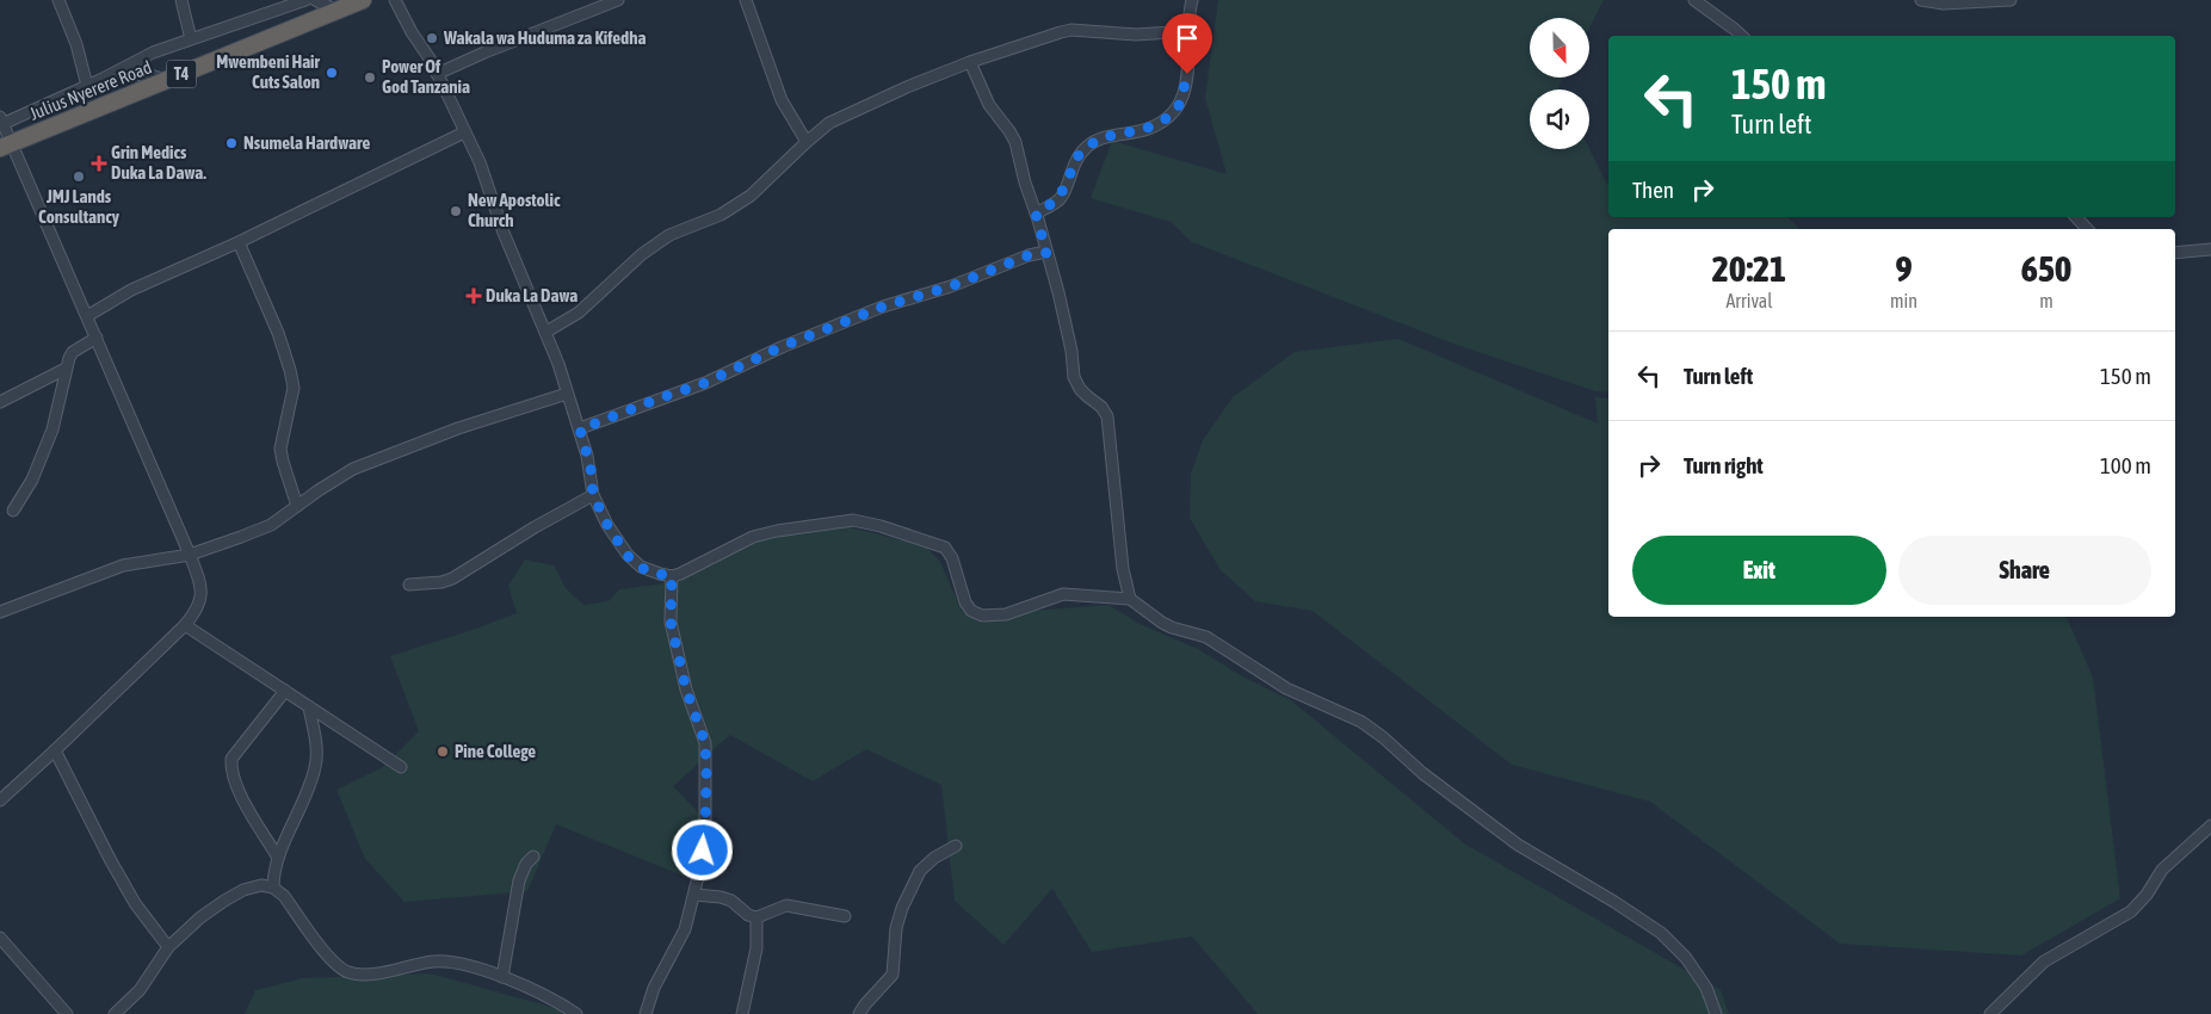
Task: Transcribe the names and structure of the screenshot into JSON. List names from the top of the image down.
{
  "streets": {
    "highway": ["T4", "Julius Nyerere Road"]
  },
  "places": {
    "other": [
      "Wakala wa Huduma za Kifedha",
      "Mwembeni Hair Cuts Salon",
      "Power Of God Tanzania",
      "Nsumela Hardware",
      "JMJ Lands Consultancy",
      "New Apostolic Church",
      "Pine College"
    ],
    "health": ["Grin Medics Duka La Dawa.", "Duka La Dawa"]
  },
  "north": "bottom",
  "page": {
    "turn": ["150 m", "Turn left"],
    "then": "Then",
    "eta": [
      "20:21",
      "Arrival",
      "9",
      "min",
      "650",
      "m"
    ],
    "list": [
      {
        "name": "Turn left",
        "value": "150 m"
      },
      {
        "name": "Turn right",
        "value": "100 m"
      }
    ],
    "buttons": ["Exit", "Share"]
  }
}
